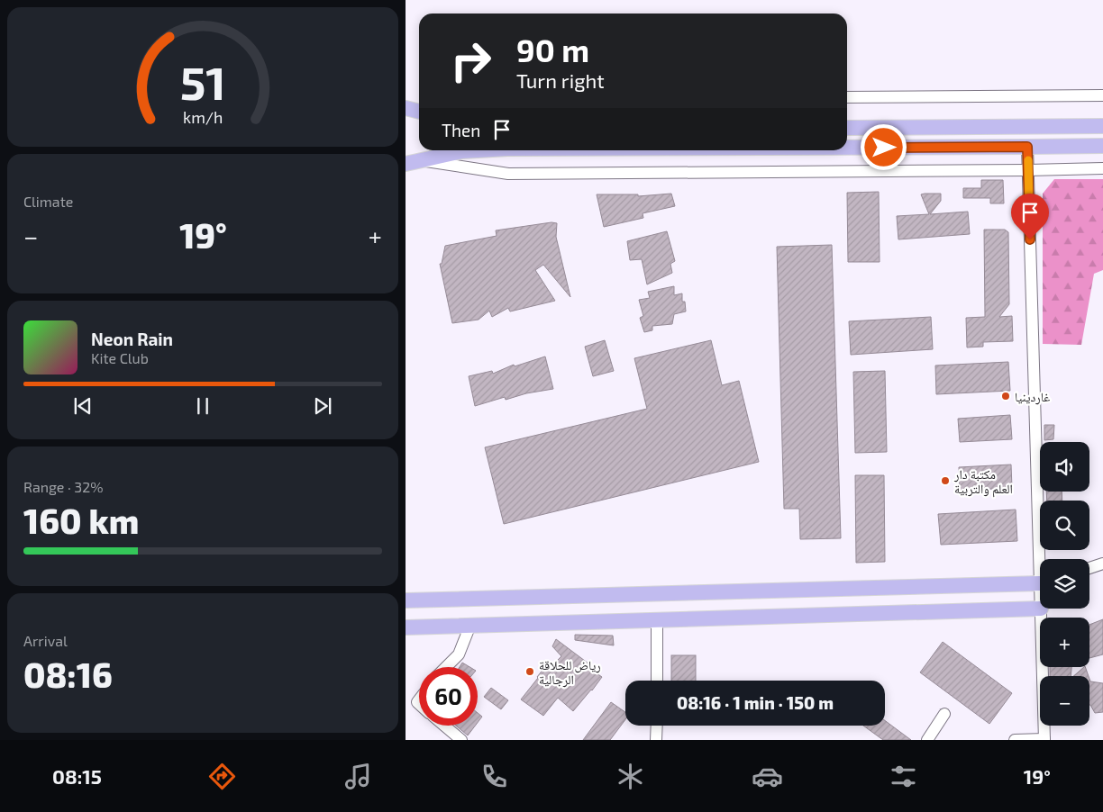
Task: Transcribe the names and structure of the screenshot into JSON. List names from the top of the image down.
{
  "places": ["غاردينيا", "مكتبة دار العلم والتربية", "رياض للحلاقة الرجالية"],
  "page": {
    "turn": ["90 m", "Turn right"],
    "then": "Then",
    "tile": [
      "Climate",
      ["Range · 32%", "160 km"],
      ["Arrival", "08:16"]
    ],
    "heat": ["−", "19°", "+"],
    "song": ["Neon Rain", "Kite Club"],
    "map_buttons": ["+", "−"],
    "limit": "60",
    "trip": "08:16 · 1 min · 150 m",
    "tabs": ["08:15", "19°"],
    "gauge": ["51", "km/h"]
  }
}
